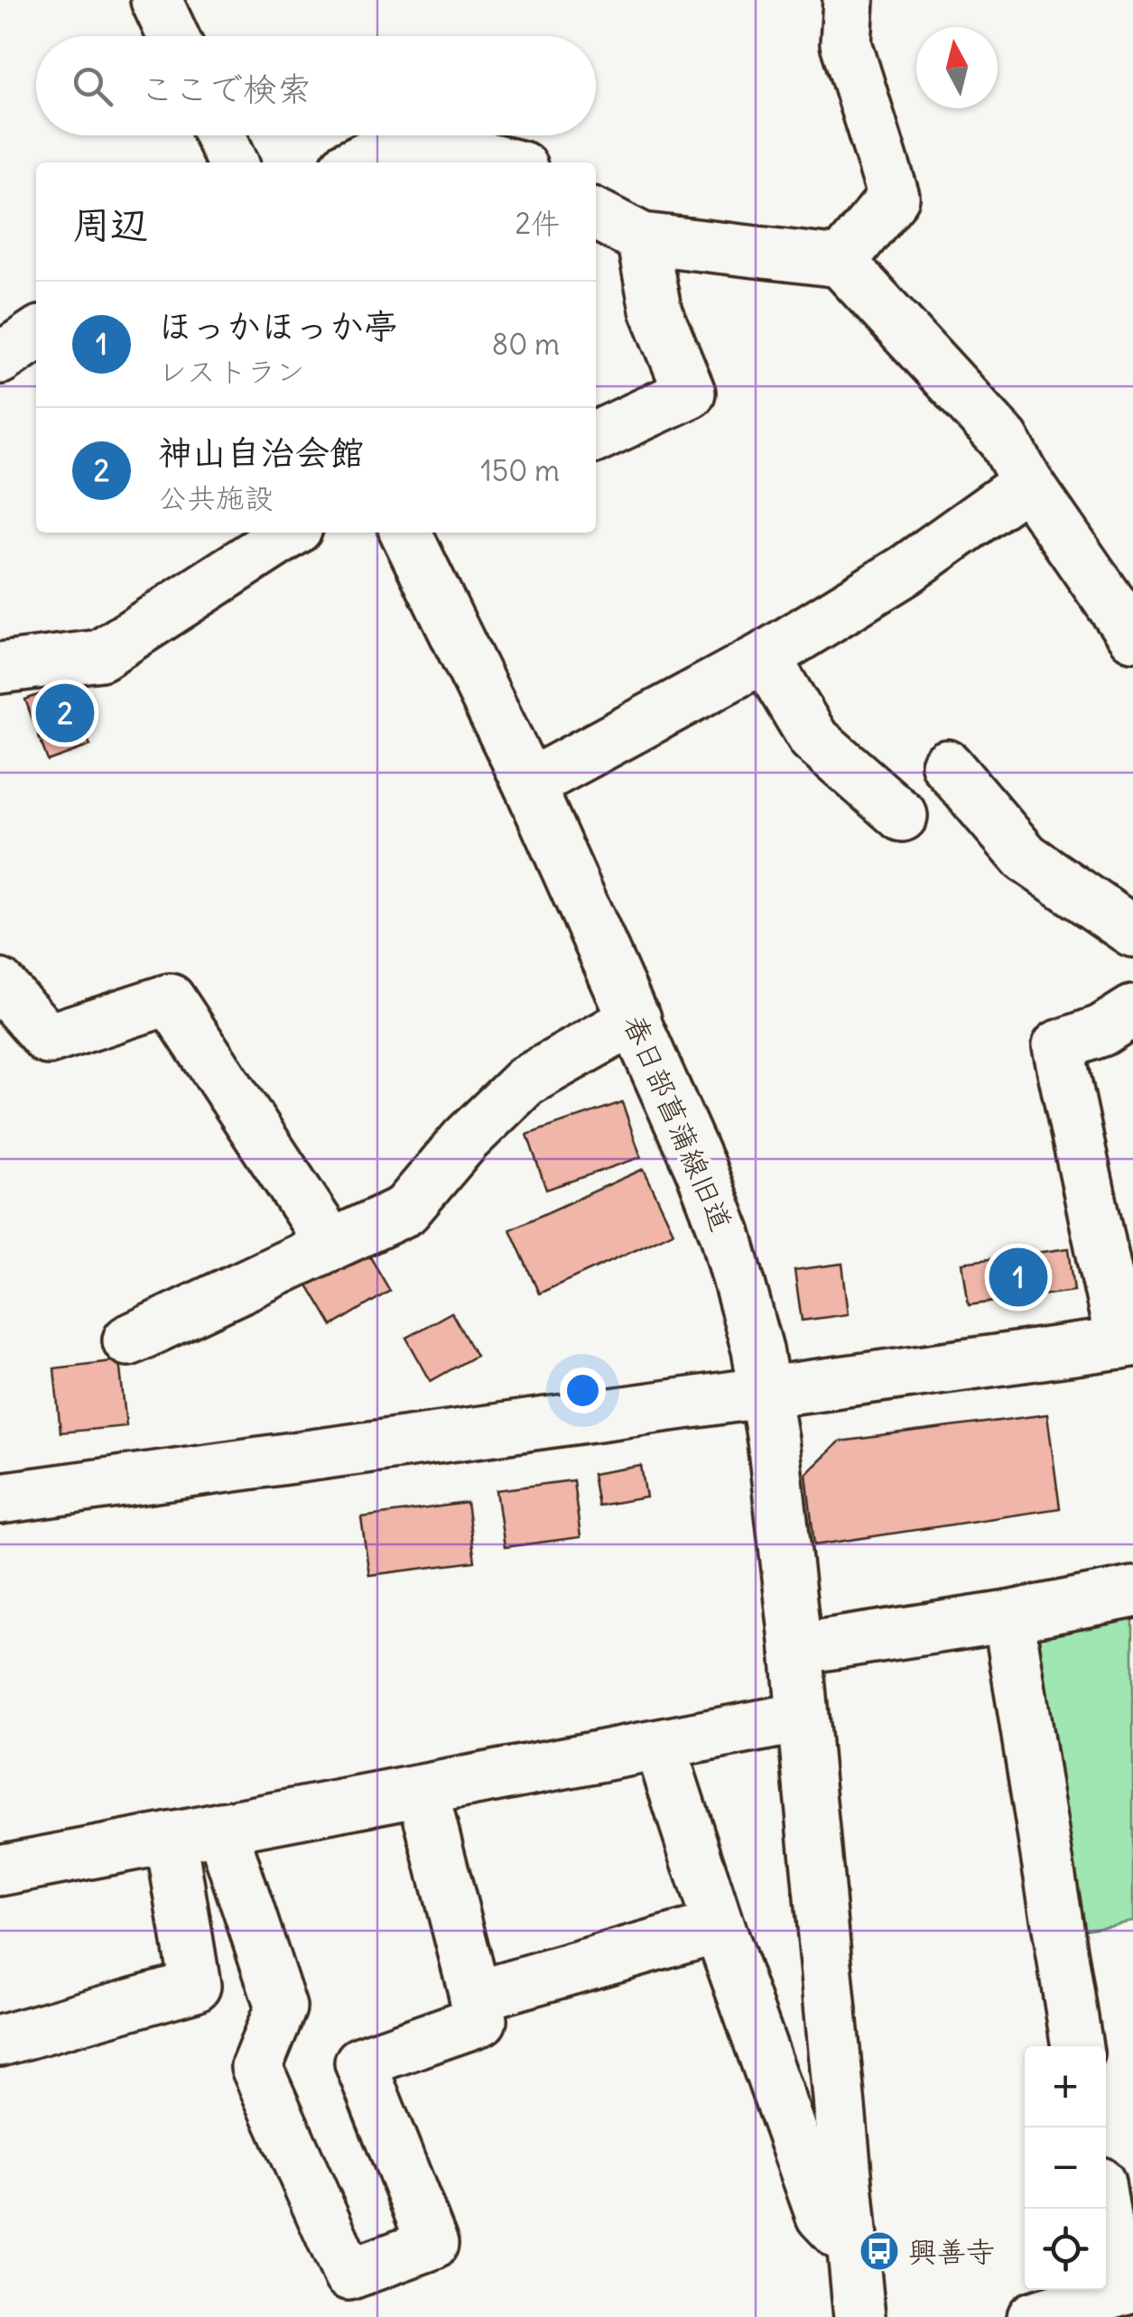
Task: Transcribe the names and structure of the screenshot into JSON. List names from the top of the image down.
{
  "streets": {
    "street": ["春日部菖蒲線旧道"]
  },
  "places": {
    "bus stop": ["興善寺"]
  },
  "north": "top",
  "page": {
    "search": "ここで検索",
    "heading": ["周辺", "2件"],
    "list": [
      {
        "mark": "1",
        "name": "ほっかほっか亭",
        "note": "レストラン",
        "value": "80 m"
      },
      {
        "mark": "2",
        "name": "神山自治会館",
        "note": "公共施設",
        "value": "150 m"
      }
    ],
    "pins": ["2", "1"],
    "map_buttons": ["+", "−"]
  }
}
